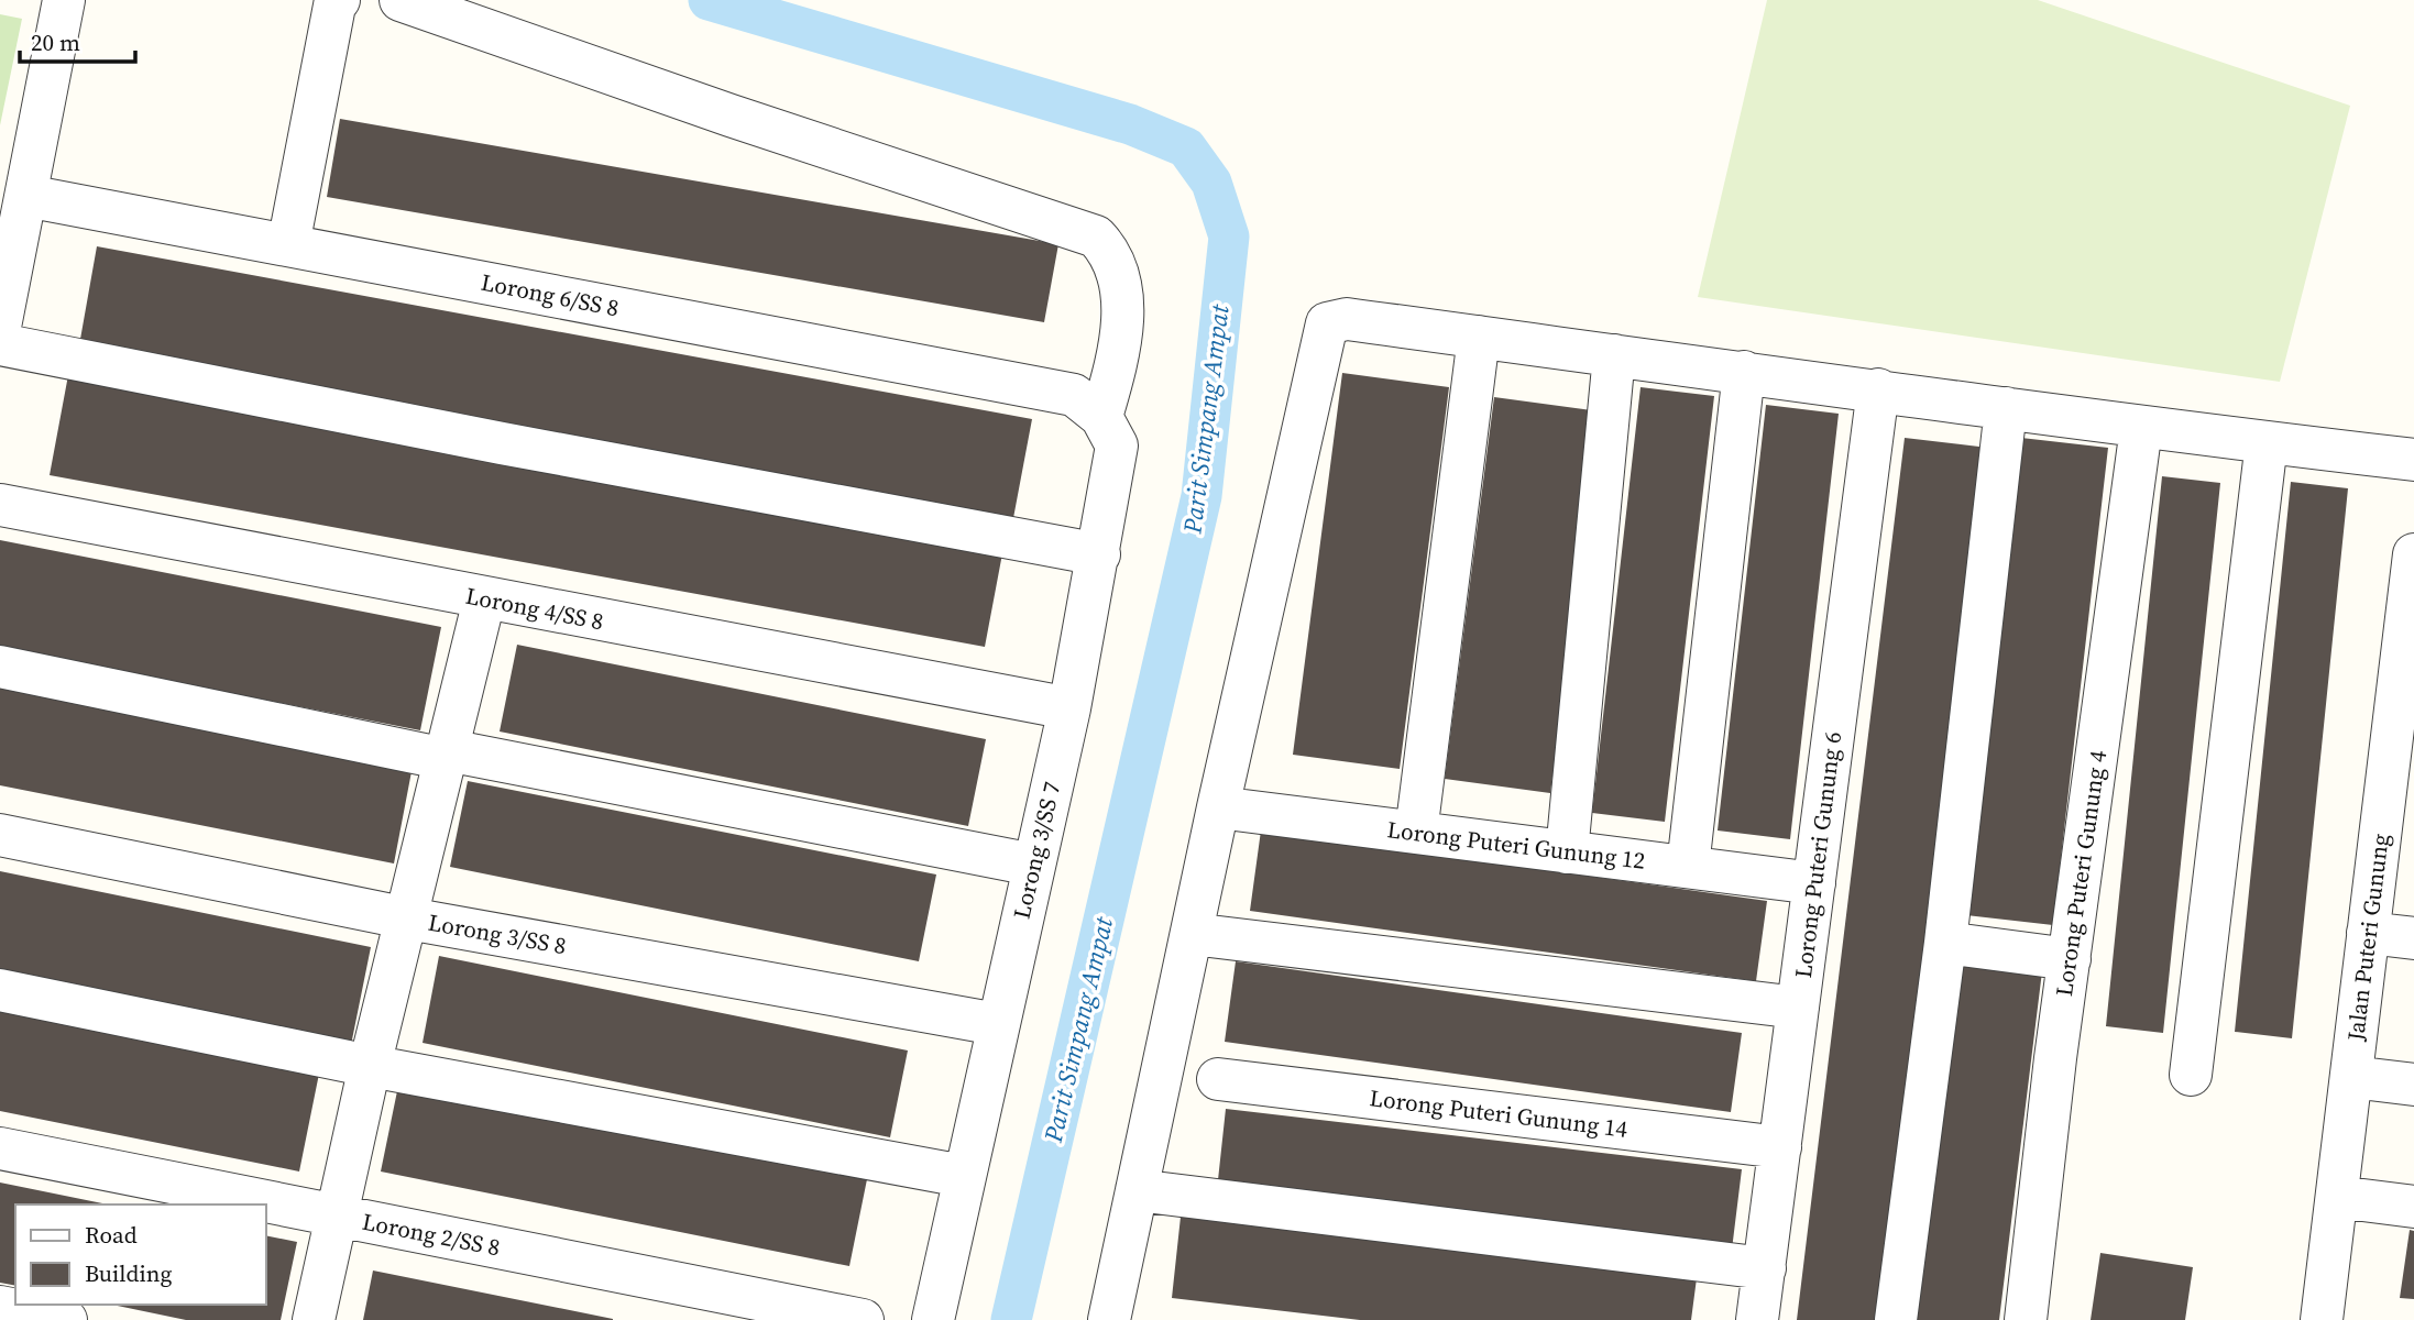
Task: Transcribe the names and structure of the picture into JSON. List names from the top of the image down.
{
  "streets": {
    "street": [
      "Lorong 6/SS 8",
      "Lorong 4/SS 8",
      "Lorong Puteri Gunung 12",
      "Lorong 3/SS 7",
      "Lorong Puteri Gunung 6",
      "Lorong Puteri Gunung 4",
      "Lorong 3/SS 8",
      "Jalan Puteri Gunung",
      "Lorong Puteri Gunung 14",
      "Lorong 2/SS 8"
    ]
  },
  "crossings": [
    ["Lorong 6/SS 8", "Lorong 3/SS 7"],
    ["Lorong 4/SS 8", "Lorong 3/SS 7"],
    ["Lorong Puteri Gunung 12", "Lorong Puteri Gunung 6"],
    ["Lorong 3/SS 7", "Lorong 3/SS 8"],
    ["Lorong Puteri Gunung 6", "Lorong Puteri Gunung 14"]
  ],
  "water": ["Parit Simpang Ampat"],
  "legend": ["Road", "Building"],
  "scale_bar": "20 m"
}
